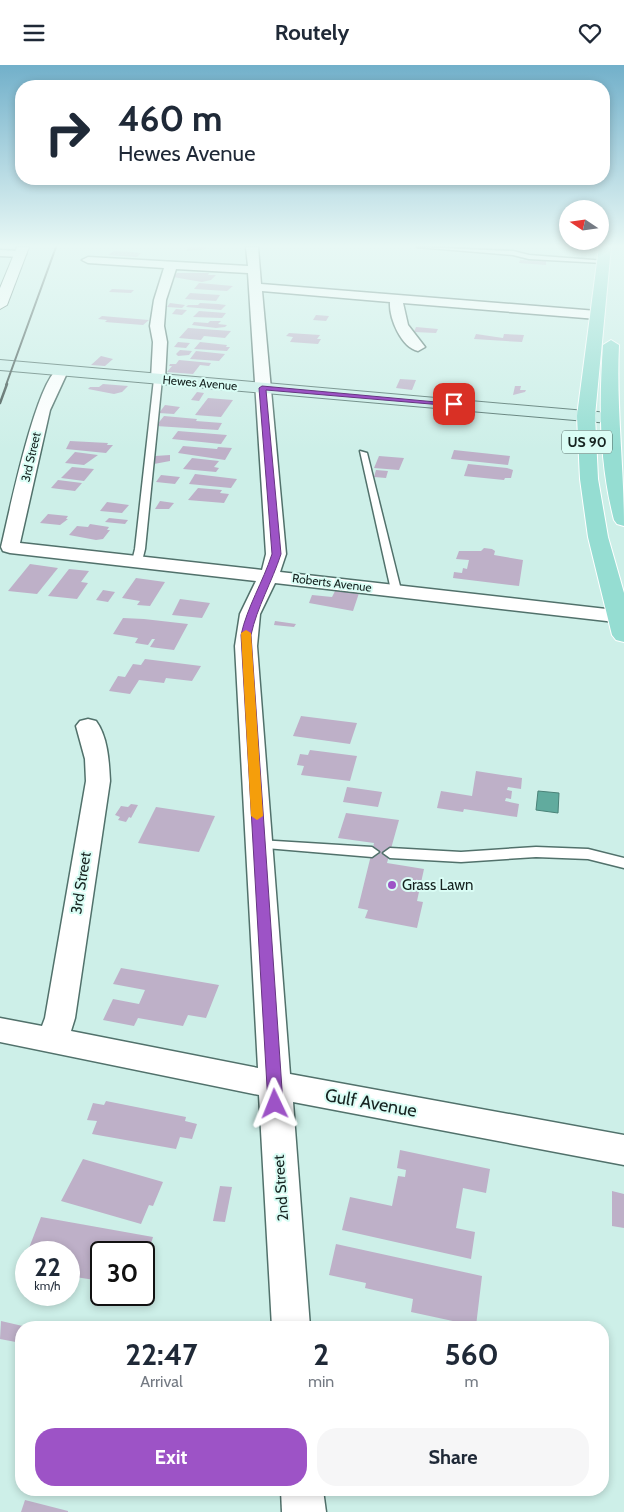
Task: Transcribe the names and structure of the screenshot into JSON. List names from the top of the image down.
{
  "streets": {
    "main road": ["Hewes Avenue", "US 90"],
    "street": [
      "3rd Street",
      "Roberts Avenue",
      "Gulf Avenue",
      "2nd Street"
    ]
  },
  "crossings": [
    ["Hewes Avenue", "US 90"],
    ["Hewes Avenue", "3rd Street"],
    ["Hewes Avenue", "2nd Street"],
    ["US 90", "Roberts Avenue"],
    ["3rd Street", "Roberts Avenue"],
    ["3rd Street", "Gulf Avenue"],
    ["Roberts Avenue", "2nd Street"],
    ["Gulf Avenue", "2nd Street"]
  ],
  "places": ["Grass Lawn"],
  "north": "left",
  "page": {
    "header": "Routely",
    "turn": ["460 m", "Hewes Avenue"],
    "speed": "22 km/h",
    "limit": "30",
    "eta": [
      "22:47",
      "Arrival",
      "2",
      "min",
      "560",
      "m"
    ],
    "buttons": ["Exit", "Share"]
  }
}
